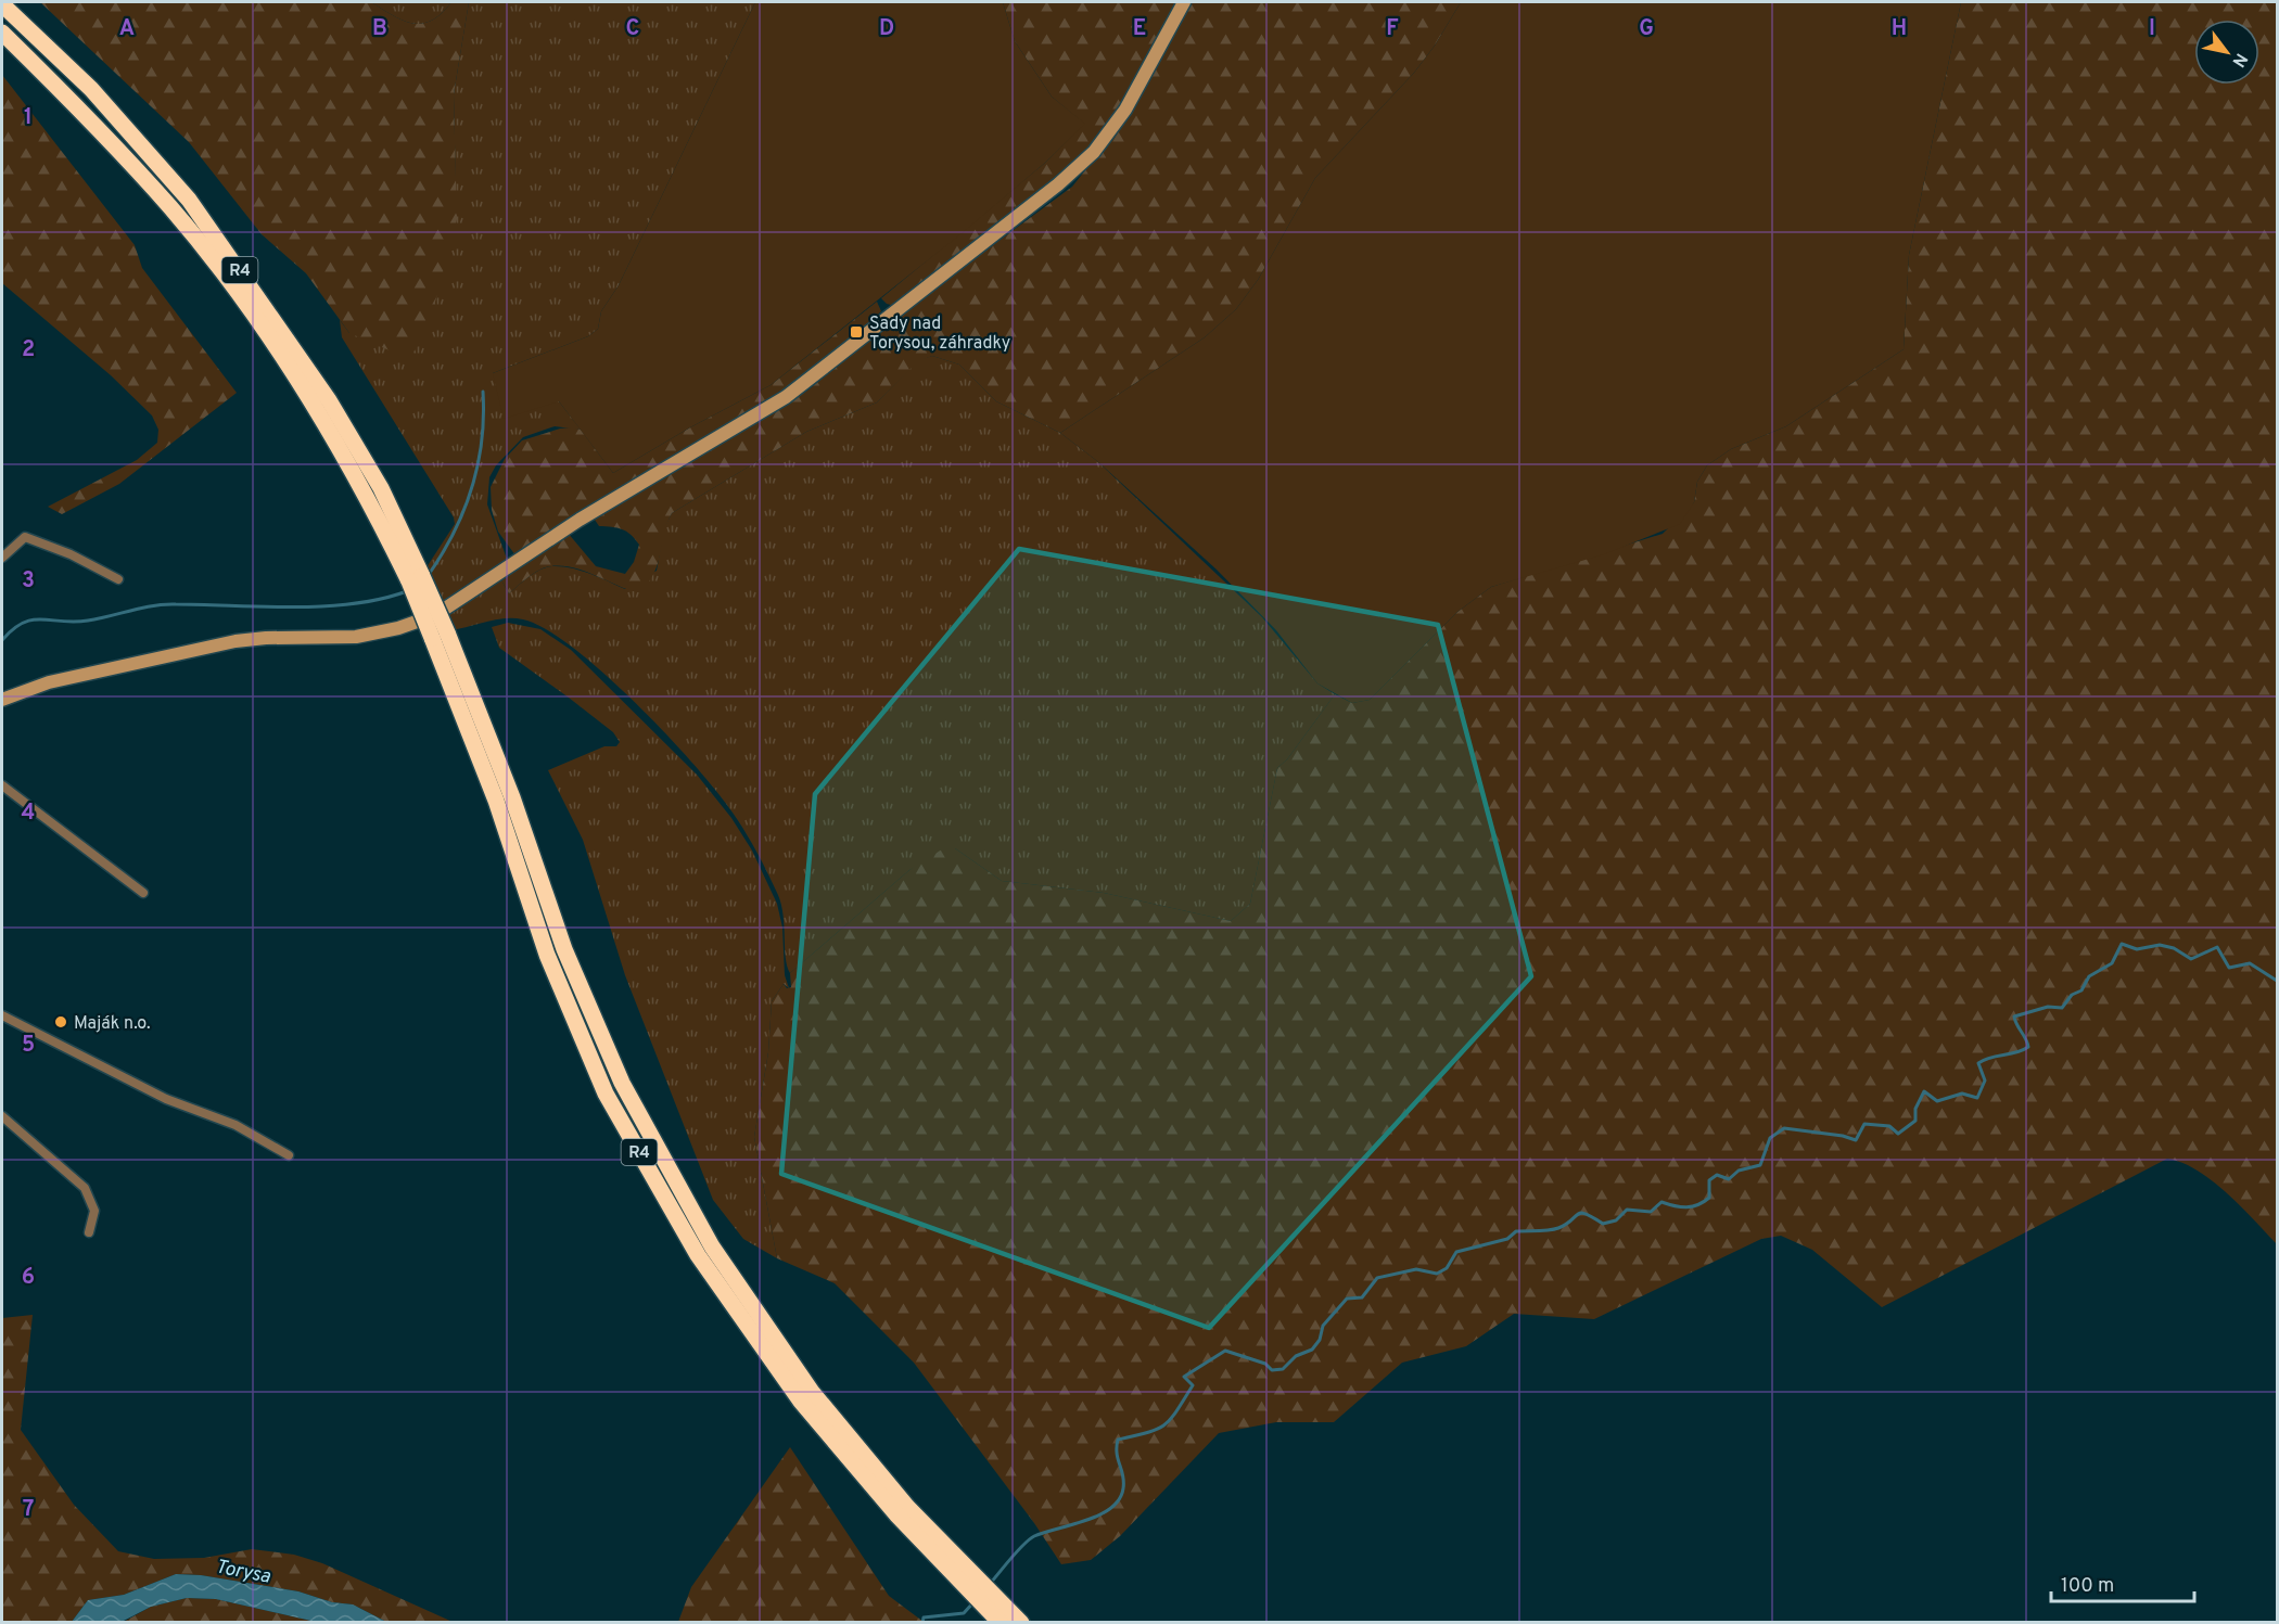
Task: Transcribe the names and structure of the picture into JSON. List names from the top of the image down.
{
  "streets": {
    "highway": ["R4"]
  },
  "water": ["Torysa"],
  "places": {
    "transit": ["Sady nad Torysou, záhradky"],
    "other": ["Maják n.o."]
  },
  "scale_bar": "100 m",
  "north": "bottom right",
  "grid": {
    "columns": [
      "A",
      "B",
      "C",
      "D",
      "E",
      "F",
      "G",
      "H",
      "I"
    ],
    "rows": [
      "1",
      "2",
      "3",
      "4",
      "5",
      "6",
      "7"
    ]
  }
}
